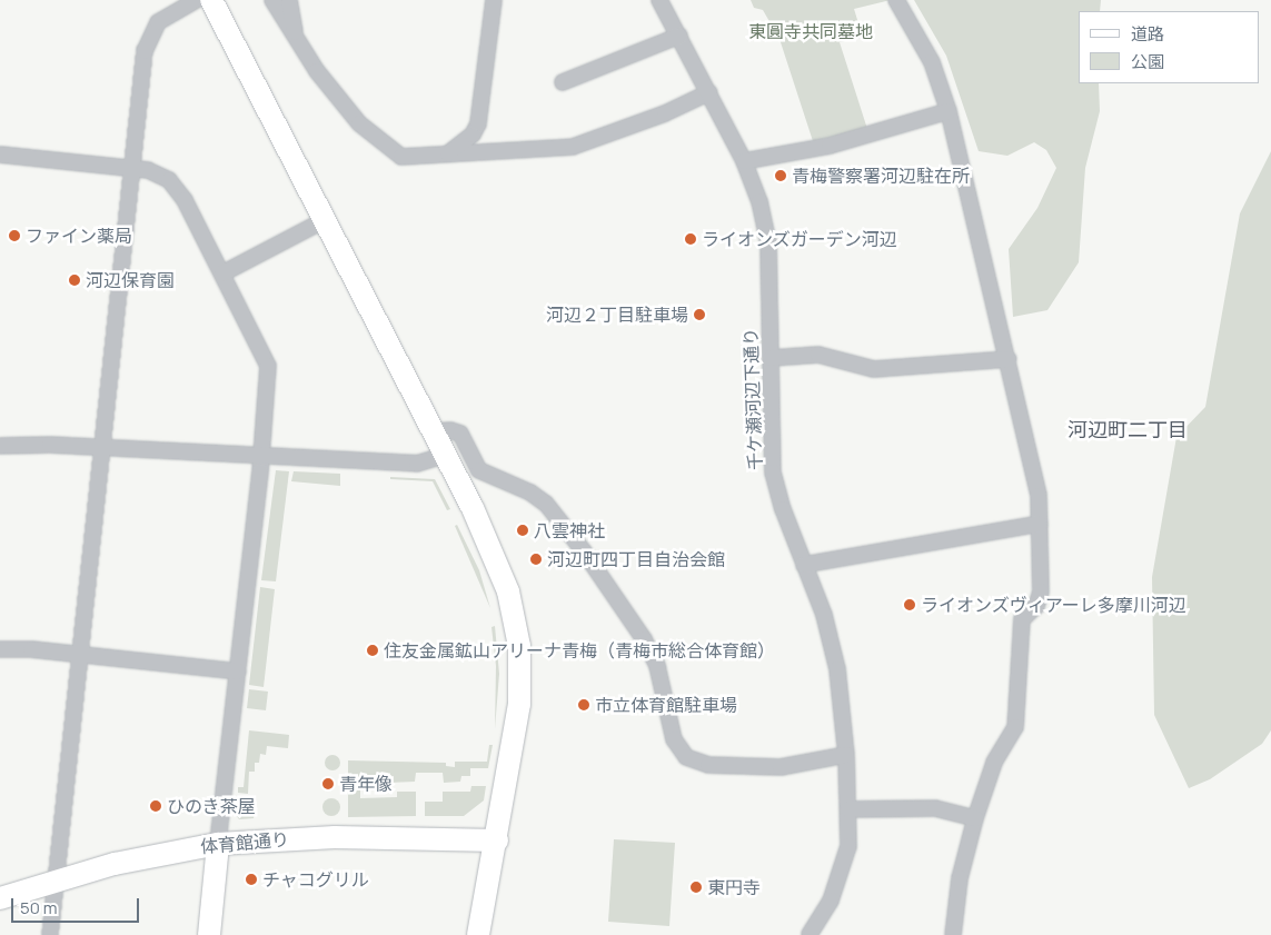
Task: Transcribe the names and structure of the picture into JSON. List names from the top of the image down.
{
  "streets": {
    "street": ["千ケ瀬河辺下通り", "体育館通り"]
  },
  "districts": ["河辺町二丁目"],
  "parks": ["東圓寺共同墓地"],
  "places": [
    "青梅警察署河辺駐在所",
    "ファイン薬局",
    "ライオンズガーデン河辺",
    "河辺保育園",
    "河辺２丁目駐車場",
    "八雲神社",
    "河辺町四丁目自治会館",
    "ライオンズヴィアーレ多摩川河辺",
    "住友金属鉱山アリーナ青梅（青梅市総合体育館）",
    "市立体育館駐車場",
    "青年像",
    "ひのき茶屋",
    "チャコグリル",
    "東円寺"
  ],
  "legend": ["道路", "公園"],
  "scale_bar": "50 m"
}
